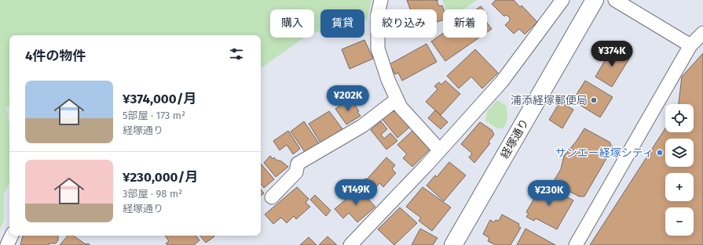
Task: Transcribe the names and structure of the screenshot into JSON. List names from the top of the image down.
{
  "streets": {
    "main road": ["経塚通り"]
  },
  "places": ["浦添経塚郵便局", "サンエー経塚シティ"],
  "page": {
    "chip": [
      "購入",
      "賃貸",
      "絞り込み",
      "新着"
    ],
    "heading": "4件の物件",
    "price": [
      "¥374K",
      "¥202K",
      "¥149K",
      "¥230K"
    ],
    "list": [
      {
        "name": "¥374,000/月",
        "note": "5部屋 · 173 m² · 経塚通り"
      },
      {
        "name": "¥230,000/月",
        "note": "3部屋 · 98 m² · 経塚通り"
      }
    ],
    "map_buttons": ["+", "−"]
  }
}
